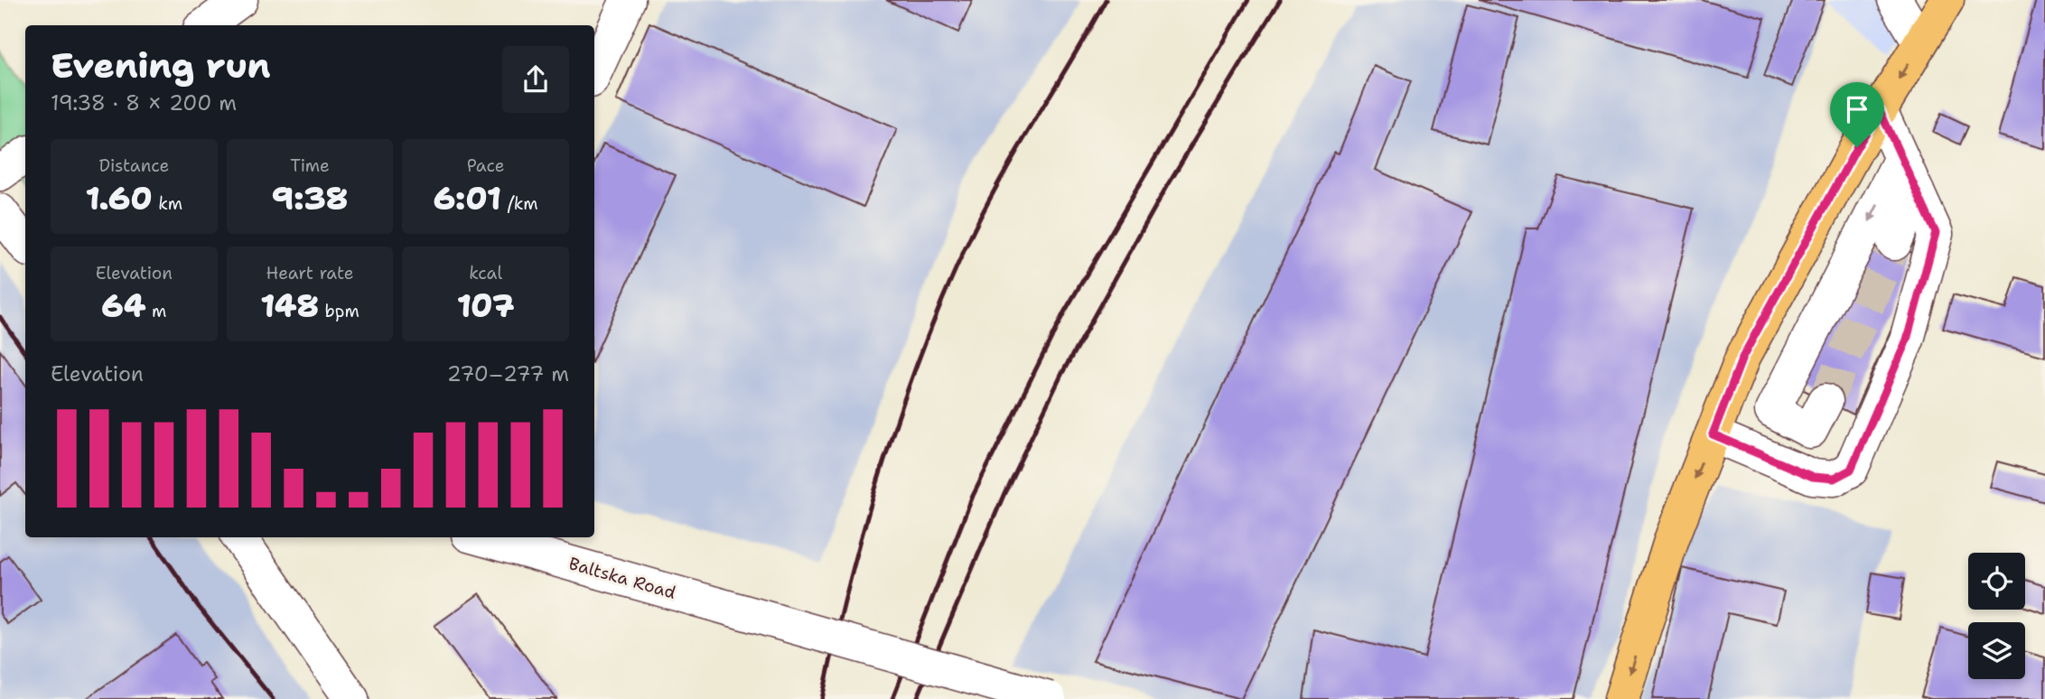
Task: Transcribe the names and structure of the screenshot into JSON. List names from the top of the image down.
{
  "streets": {
    "street": ["Baltska Road"]
  },
  "page": {
    "heading": ["Evening run", "19:38 · 8 × 200 m"],
    "stats": [
      ["Distance", "1.60 km"],
      ["Time", "9:38"],
      ["Pace", "6:01 /km"],
      ["Elevation", "64 m"],
      ["Heart rate", "148 bpm"],
      ["kcal", "107"]
    ],
    "chart": ["Elevation", "270–277 m"]
  }
}
